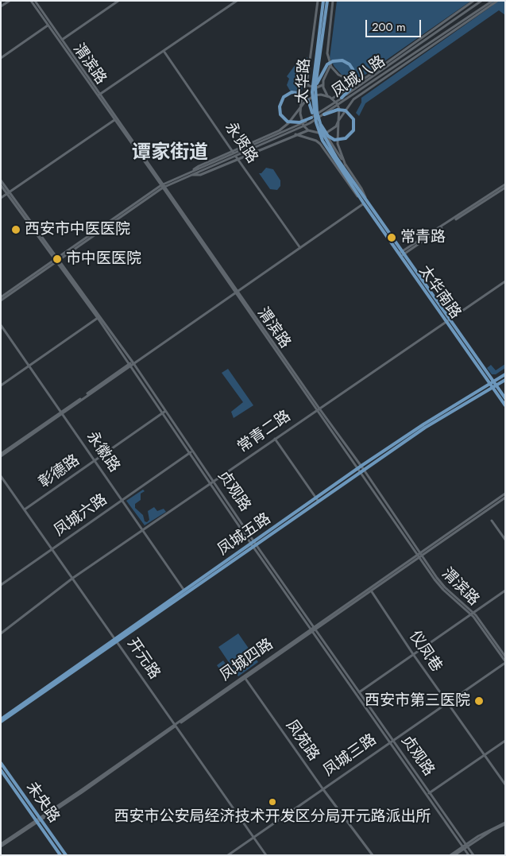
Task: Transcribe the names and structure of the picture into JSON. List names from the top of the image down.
{
  "streets": {
    "main road": [
      "太华路",
      "太华南路",
      "凤城五路",
      "未央路"
    ],
    "street": [
      "渭滨路",
      "凤城八路",
      "永贤路",
      "常青二路",
      "永徽路",
      "彰德路",
      "贞观路",
      "凤城六路",
      "仪凤巷",
      "开元路",
      "凤城四路",
      "凤苑路",
      "凤城三路"
    ]
  },
  "crossings": [
    ["渭滨路", "凤城八路"],
    ["渭滨路", "常青二路"],
    ["渭滨路", "凤城五路"],
    ["渭滨路", "凤城四路"],
    ["渭滨路", "凤城三路"],
    ["凤城八路", "永贤路"],
    ["凤城八路", "贞观路"],
    ["太华路", "太华南路"],
    ["太华南路", "常青二路"],
    ["太华南路", "凤城五路"],
    ["常青二路", "永徽路"],
    ["常青二路", "贞观路"],
    ["常青二路", "开元路"],
    ["永徽路", "彰德路"],
    ["永徽路", "凤城六路"],
    ["永徽路", "凤城五路"],
    ["彰德路", "贞观路"],
    ["彰德路", "开元路"],
    ["贞观路", "凤城六路"],
    ["贞观路", "凤城五路"],
    ["贞观路", "凤城四路"],
    ["贞观路", "凤城三路"],
    ["凤城六路", "开元路"],
    ["凤城五路", "开元路"],
    ["仪凤巷", "凤城四路"],
    ["仪凤巷", "凤城三路"],
    ["开元路", "凤城四路"],
    ["开元路", "凤城三路"],
    ["凤城四路", "凤苑路"],
    ["凤城四路", "未央路"],
    ["凤苑路", "凤城三路"]
  ],
  "districts": ["谭家街道"],
  "places": [
    "西安市中医医院",
    "常青路",
    "市中医医院",
    "西安市第三医院",
    "西安市公安局经济技术开发区分局开元路派出所"
  ],
  "scale_bar": "200 m"
}
